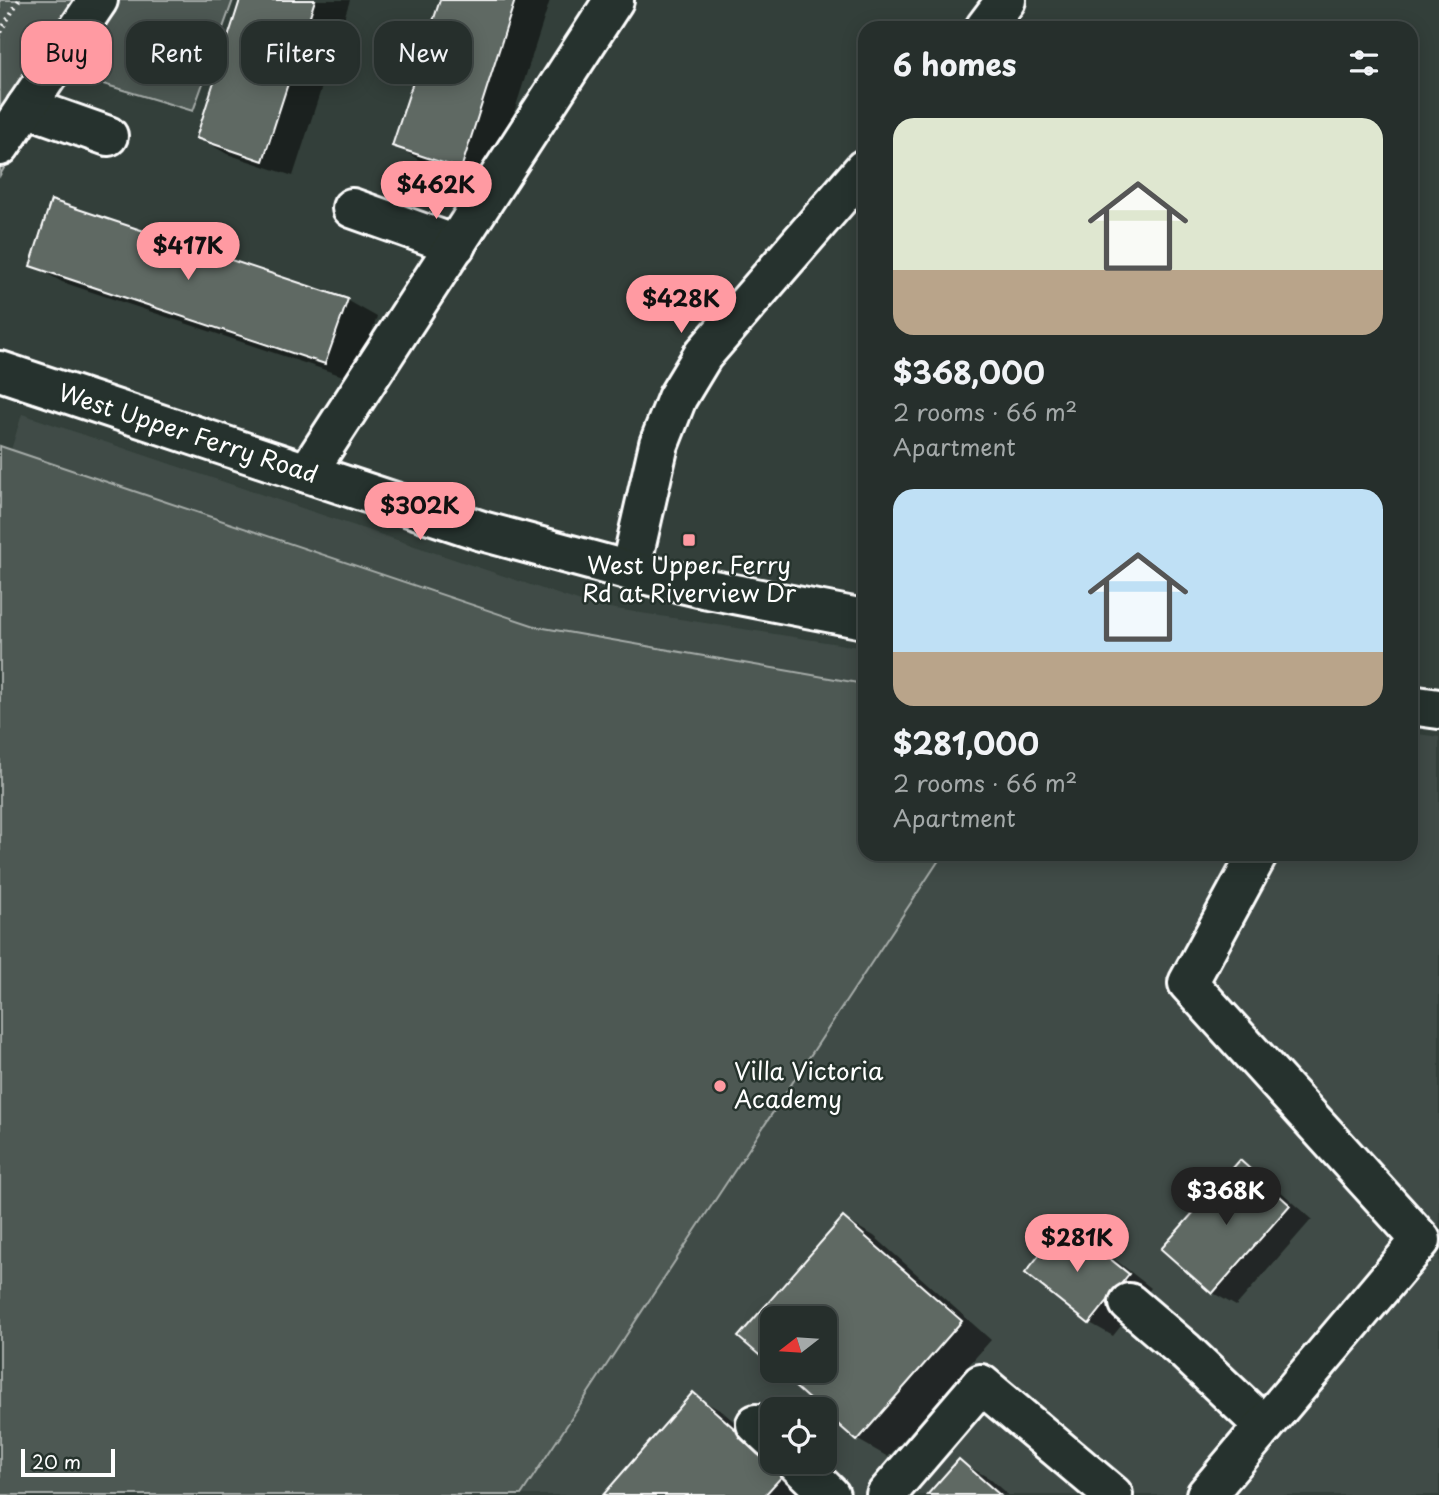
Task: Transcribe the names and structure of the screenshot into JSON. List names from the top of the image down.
{
  "streets": {
    "street": ["West Upper Ferry Road"]
  },
  "places": {
    "transit": ["West Upper Ferry Rd at Riverview Dr"],
    "other": ["Villa Victoria Academy"]
  },
  "scale_bar": "20 m",
  "north": "left",
  "page": {
    "chip": [
      "Buy",
      "Rent",
      "Filters",
      "New"
    ],
    "heading": "6 homes",
    "list": [
      {
        "name": "$368,000",
        "note": "2 rooms · 66 m² · Apartment"
      },
      {
        "name": "$281,000",
        "note": "2 rooms · 66 m² · Apartment"
      }
    ],
    "price": [
      "$462K",
      "$417K",
      "$428K",
      "$302K",
      "$368K",
      "$281K"
    ],
    "scale": "20 m"
  }
}
